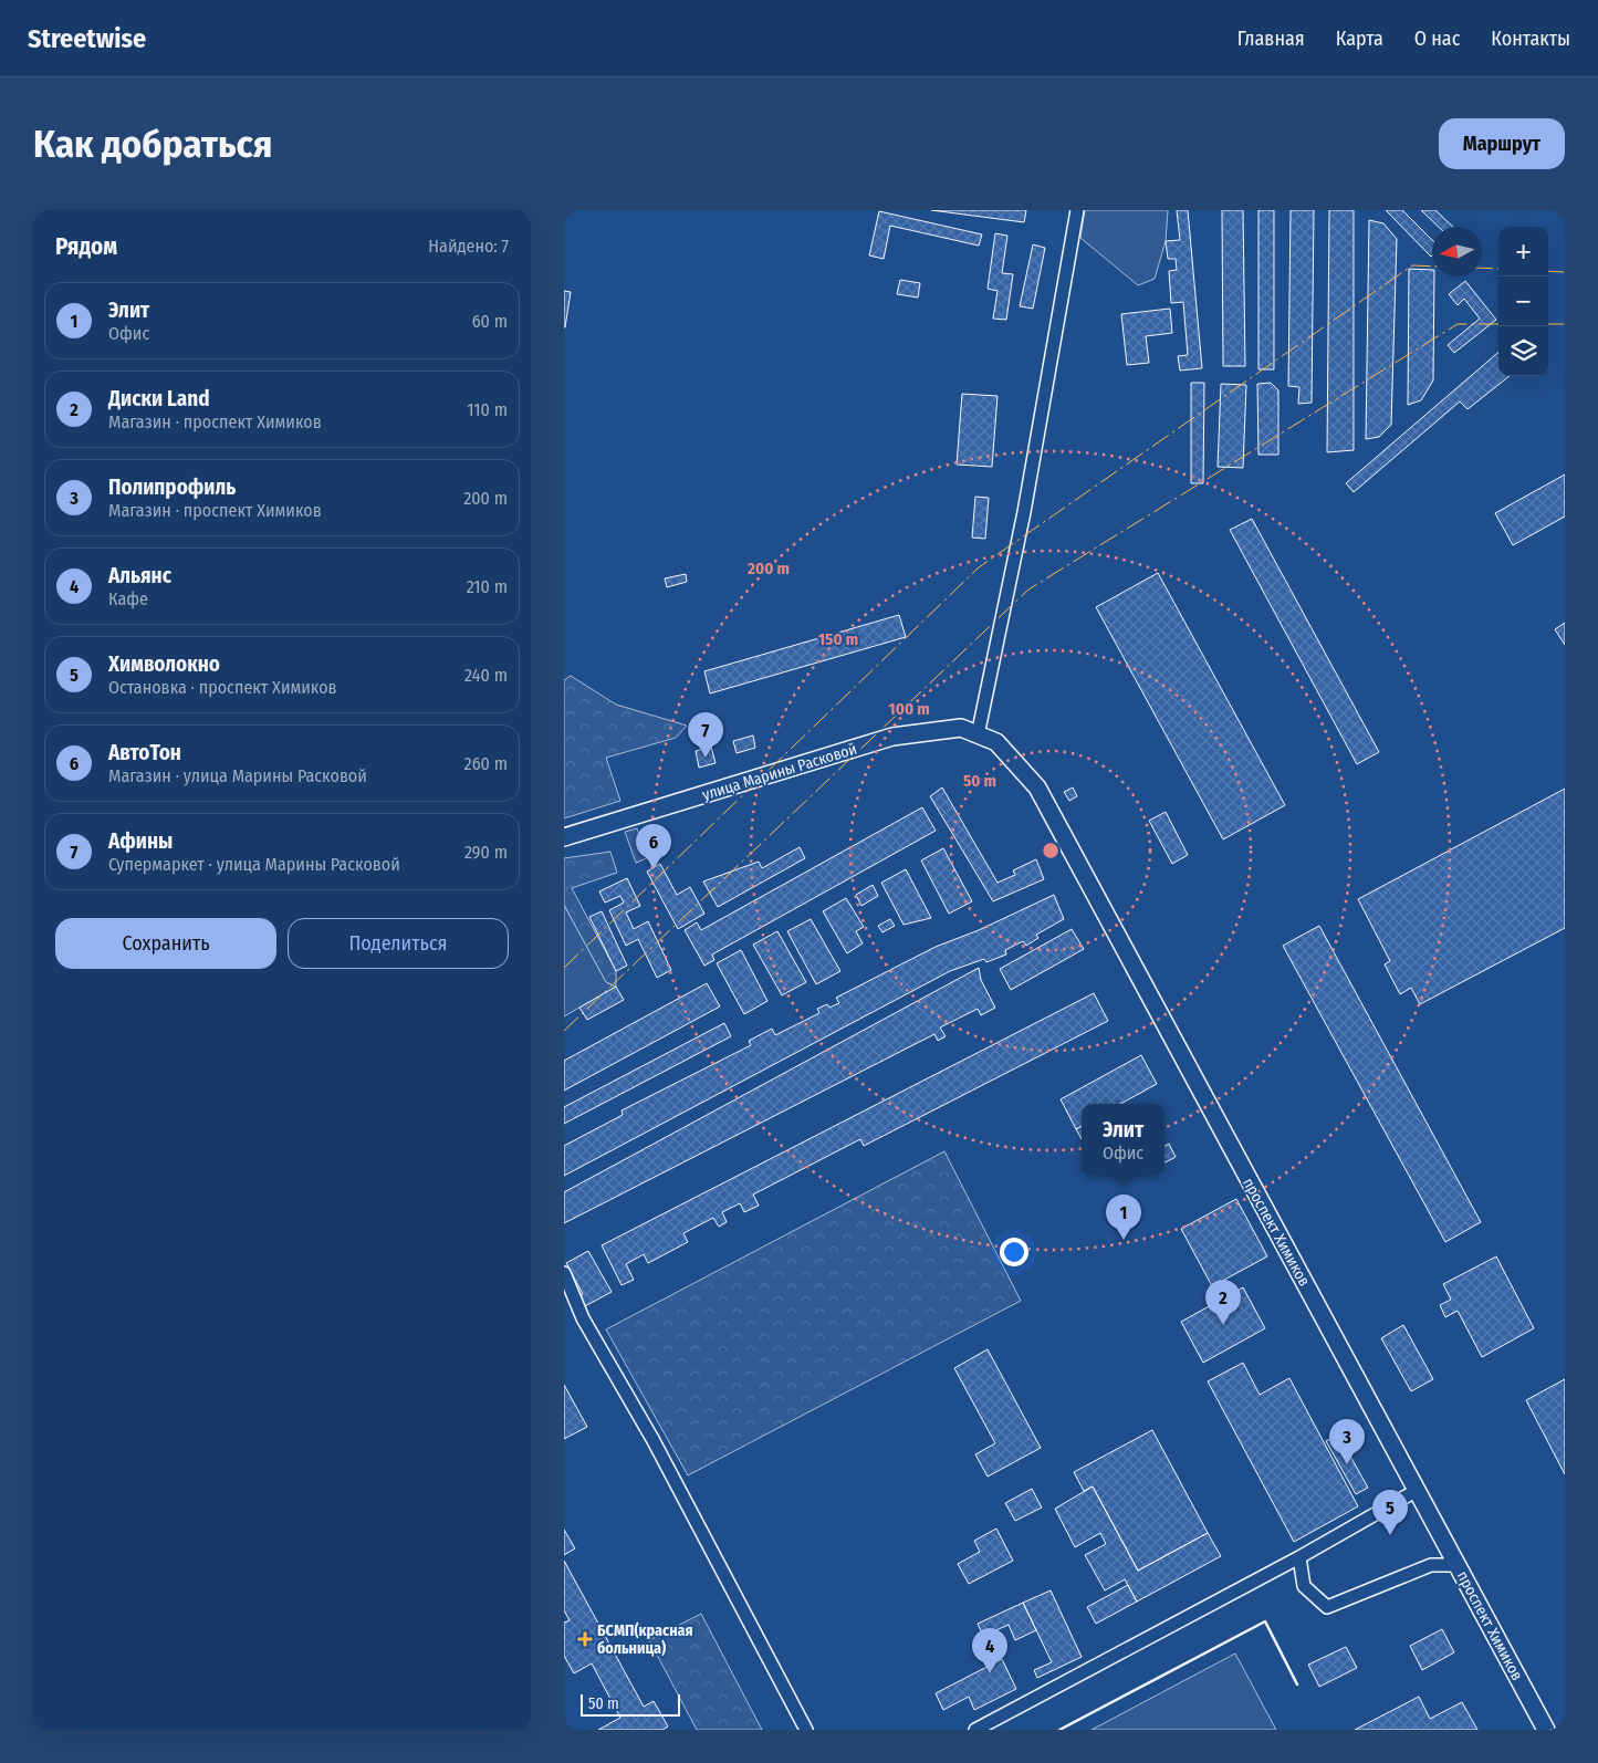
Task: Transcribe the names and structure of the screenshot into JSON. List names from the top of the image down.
{
  "streets": {
    "main road": ["улица Марины Расковой", "проспект Химиков"]
  },
  "crossings": [
    ["улица Марины Расковой", "проспект Химиков"]
  ],
  "places": {
    "health": ["БСМП(красная больница)"]
  },
  "scale_bar": "50 m",
  "north": "left",
  "page": {
    "header": "Streetwise",
    "nav": [
      "Главная",
      "Карта",
      "О нас",
      "Контакты"
    ],
    "buttons": [
      "Маршрут",
      ["Сохранить", "Поделиться"]
    ],
    "title": "Как добраться",
    "heading": ["Рядом", "Найдено: 7"],
    "map_buttons": ["+", "−"],
    "list": [
      {
        "mark": "1",
        "name": "Элит",
        "note": "Офис",
        "value": "60 m"
      },
      {
        "mark": "2",
        "name": "Диски Land",
        "note": "Магазин · проспект Химиков",
        "value": "110 m"
      },
      {
        "mark": "3",
        "name": "Полипрофиль",
        "note": "Магазин · проспект Химиков",
        "value": "200 m"
      },
      {
        "mark": "4",
        "name": "Альянс",
        "note": "Кафе",
        "value": "210 m"
      },
      {
        "mark": "5",
        "name": "Химволокно",
        "note": "Остановка · проспект Химиков",
        "value": "240 m"
      },
      {
        "mark": "6",
        "name": "АвтоТон",
        "note": "Магазин · улица Марины Расковой",
        "value": "260 m"
      },
      {
        "mark": "7",
        "name": "Афины",
        "note": "Супермаркет · улица Марины Расковой",
        "value": "290 m"
      }
    ],
    "pins": [
      "7",
      "6",
      "1",
      "2",
      "3",
      "5",
      "4"
    ],
    "popup": ["Элит", "Офис"],
    "scale": "50 m"
  },
  "rings": [
    "200 m",
    "150 m",
    "100 m",
    "50 m"
  ]
}
